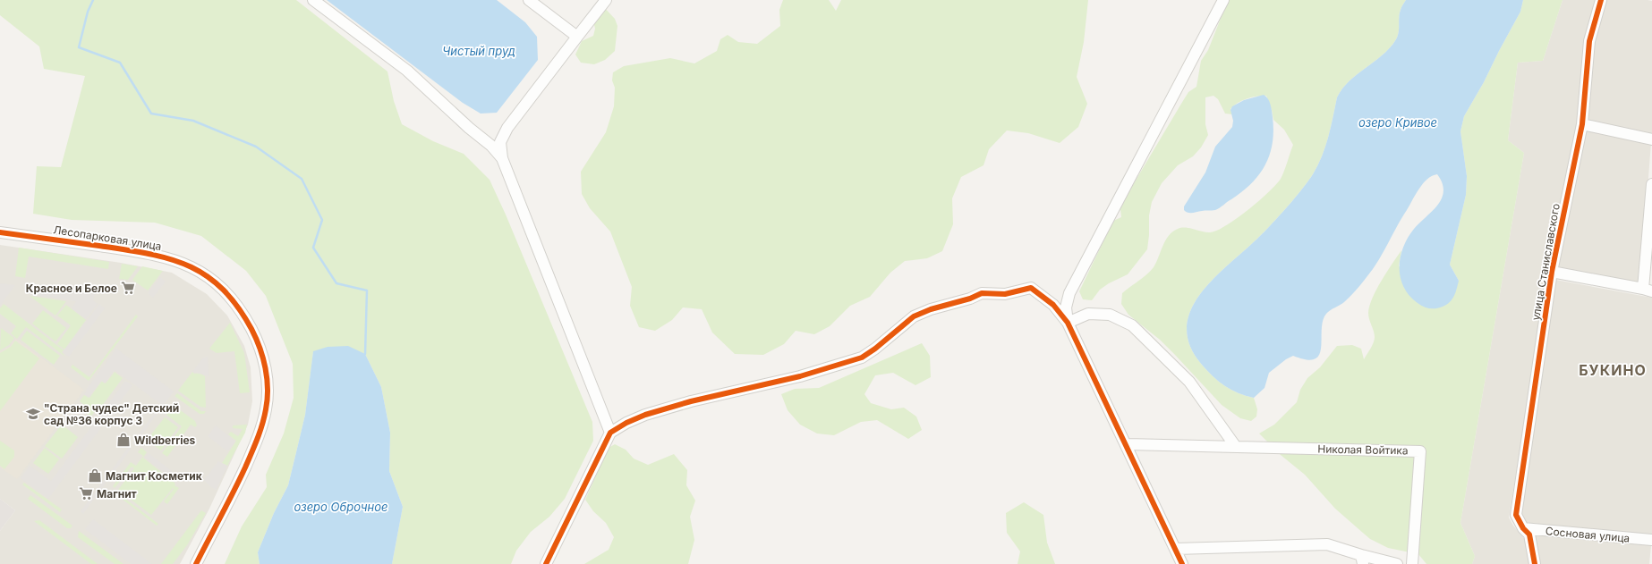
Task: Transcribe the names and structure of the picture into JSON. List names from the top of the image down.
{
  "streets": {
    "street": [
      "Лесопарковая улица",
      "улица Станиславского",
      "Николая Войтика",
      "Сосновая улица"
    ]
  },
  "crossings": [
    ["улица Станиславского", "Сосновая улица"]
  ],
  "districts": ["БУКИНО"],
  "water": ["Чистый пруд", "озеро Кривое", "озеро Оброчное"],
  "places": {
    "supermarket": ["Красное и Белое", "Магнит"],
    "school or university": ["\"Страна чудес\" Детский сад №36 корпус 3"],
    "shop": ["Wildberries", "Магнит Косметик"]
  }
}
